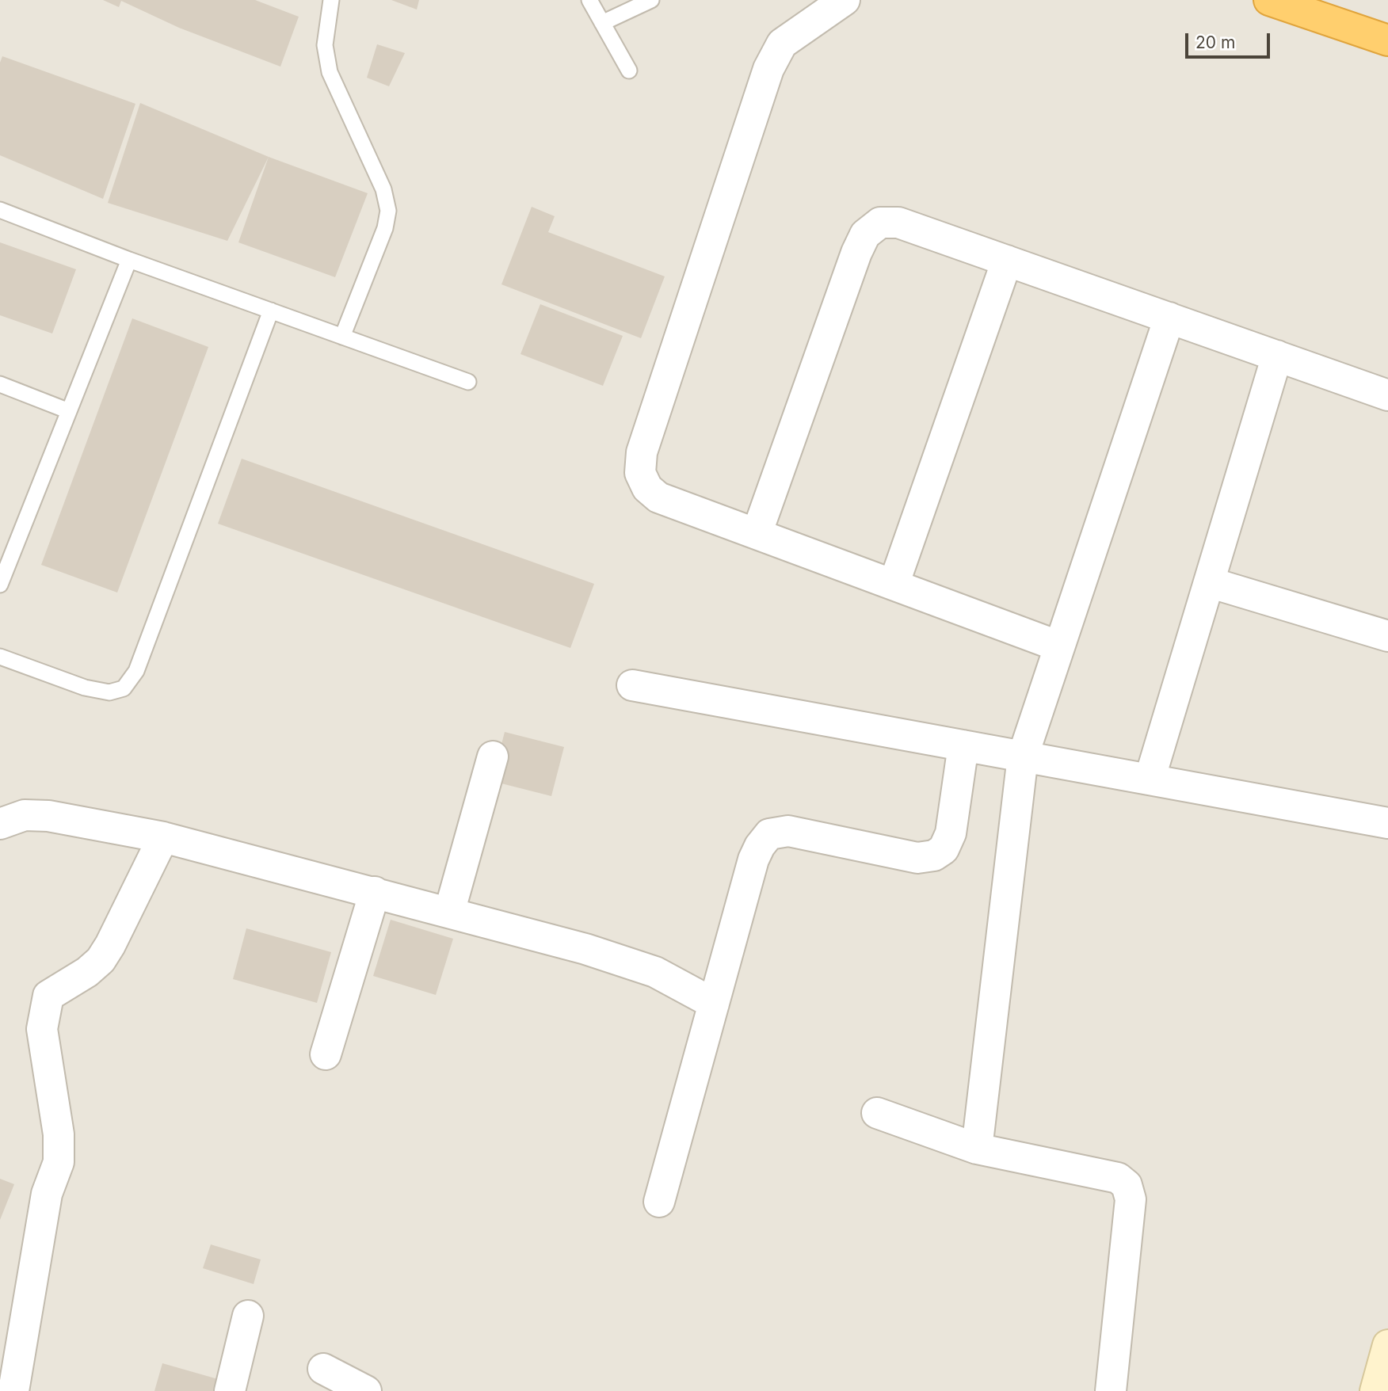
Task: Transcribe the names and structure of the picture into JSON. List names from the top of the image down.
{
  "scale_bar": "20 m"
}
